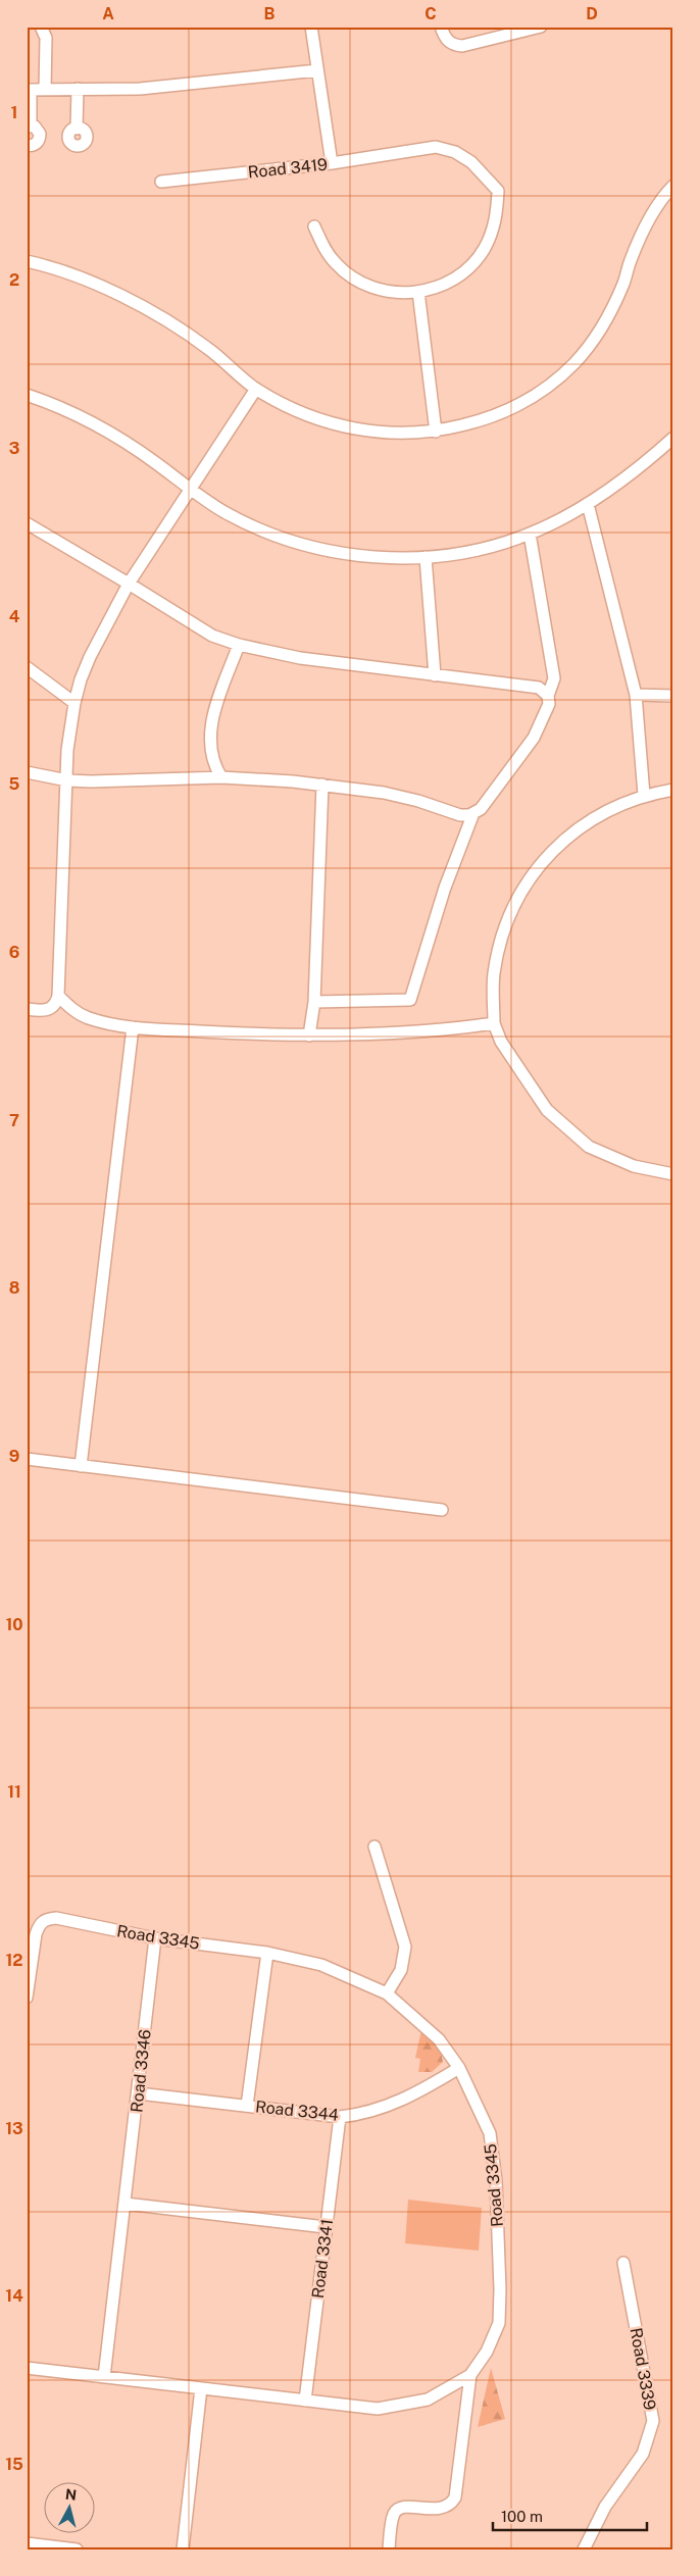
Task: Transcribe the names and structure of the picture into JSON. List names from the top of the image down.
{
  "streets": {
    "street": [
      "Road 3419",
      "Road 3345",
      "Road 3346",
      "Road 3344",
      "Road 3341",
      "Road 3339"
    ]
  },
  "crossings": [
    ["Road 3345", "Road 3346"],
    ["Road 3345", "Road 3344"],
    ["Road 3346", "Road 3344"],
    ["Road 3344", "Road 3341"]
  ],
  "scale_bar": "100 m",
  "north": "top",
  "grid": {
    "columns": [
      "A",
      "B",
      "C",
      "D"
    ],
    "rows": [
      "1",
      "2",
      "3",
      "4",
      "5",
      "6",
      "7",
      "8",
      "9",
      "10",
      "11",
      "12",
      "13",
      "14",
      "15"
    ]
  }
}
